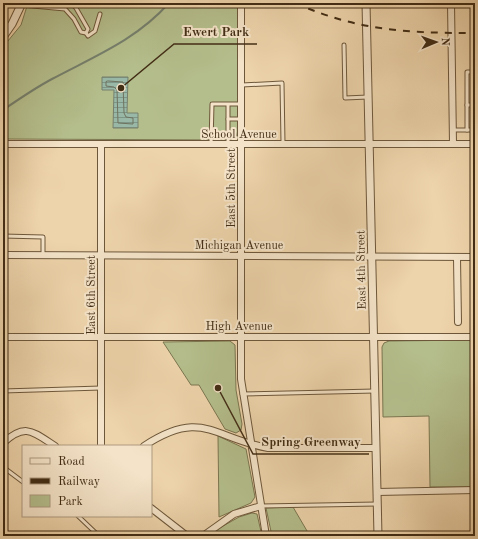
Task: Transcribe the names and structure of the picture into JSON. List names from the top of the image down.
{
  "streets": {
    "street": [
      "School Avenue",
      "East 5th Street",
      "Michigan Avenue",
      "East 4th Street",
      "East 6th Street",
      "High Avenue"
    ]
  },
  "crossings": [
    ["School Avenue", "East 5th Street"],
    ["School Avenue", "East 4th Street"],
    ["School Avenue", "East 6th Street"],
    ["East 5th Street", "Michigan Avenue"],
    ["East 5th Street", "High Avenue"],
    ["Michigan Avenue", "East 4th Street"],
    ["Michigan Avenue", "East 6th Street"],
    ["East 4th Street", "High Avenue"],
    ["East 6th Street", "High Avenue"]
  ],
  "places": ["Ewert Park", "Spring Greenway"],
  "legend": ["Road", "Railway", "Park"],
  "north": "right"
}
